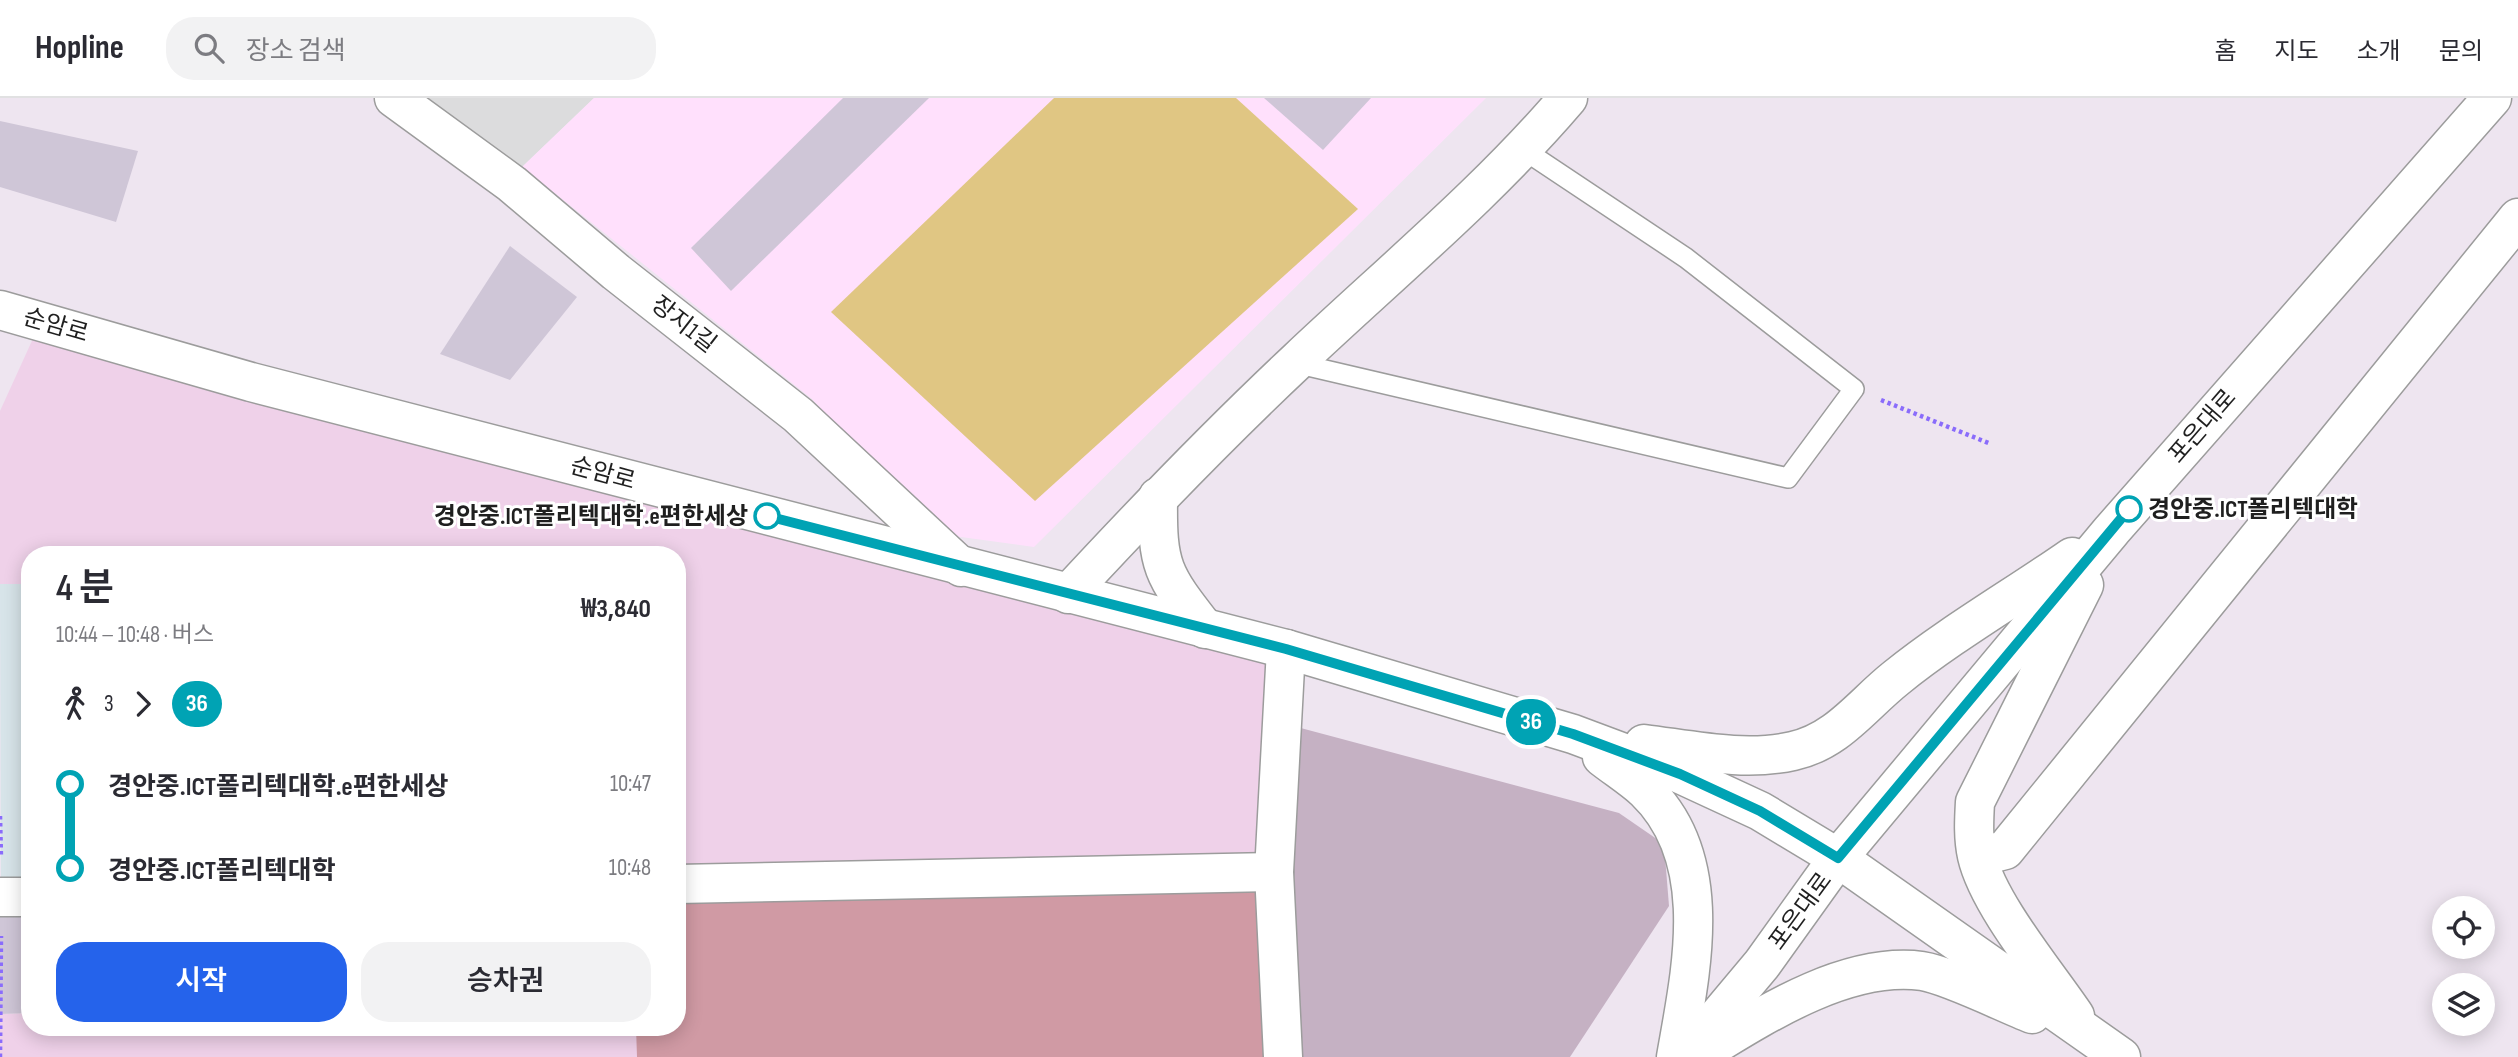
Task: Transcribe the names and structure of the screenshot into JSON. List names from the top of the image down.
{
  "streets": {
    "street": ["장지1길", "순암로", "포은대로"]
  },
  "crossings": [
    ["장지1길", "순암로"],
    ["순암로", "포은대로"]
  ],
  "places": ["경안중.ICT폴리텍대학", "경안중.ICT폴리텍대학.e편한세상"],
  "lines": ["bus line 36"],
  "page": {
    "header": "Hopline",
    "search": "장소 검색",
    "nav": [
      "홈",
      "지도",
      "소개",
      "문의"
    ],
    "on_map": "36",
    "heading": ["4 분", "10:44 – 10:48 · 버스", "₩3,840"],
    "legs": ["3", "36"],
    "list": [
      {
        "name": "경안중.ICT폴리텍대학.e편한세상",
        "value": "10:47"
      },
      {
        "name": "경안중.ICT폴리텍대학",
        "value": "10:48"
      }
    ],
    "buttons": ["시작", "승차권"]
  }
}
